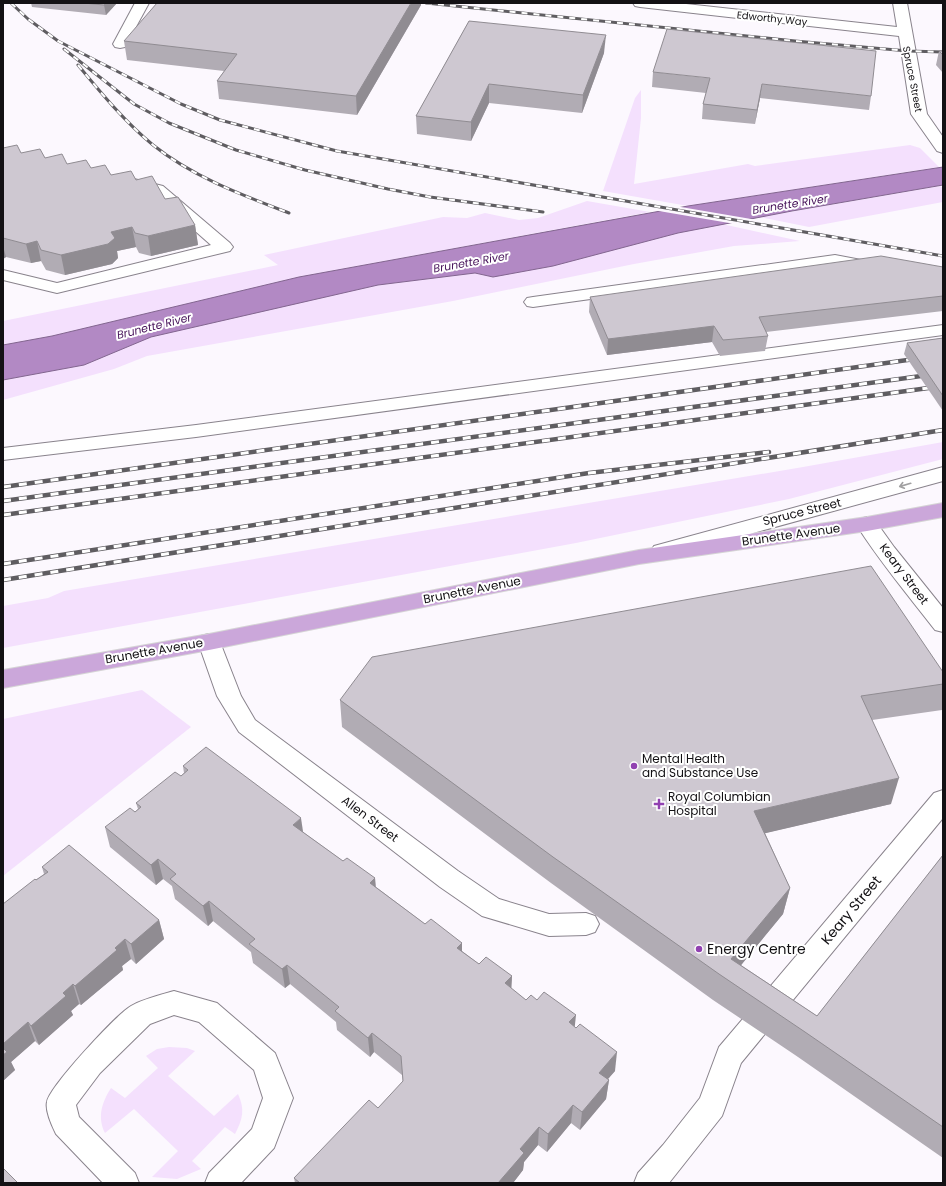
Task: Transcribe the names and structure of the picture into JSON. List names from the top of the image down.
{
  "streets": {
    "main road": ["Brunette Avenue"],
    "street": [
      "Edworthy Way",
      "Spruce Street",
      "Keary Street",
      "Allen Street"
    ]
  },
  "crossings": [
    ["Edworthy Way", "Spruce Street"],
    ["Spruce Street", "Brunette Avenue"],
    ["Brunette Avenue", "Keary Street"],
    ["Brunette Avenue", "Allen Street"]
  ],
  "water": ["Brunette River"],
  "places": {
    "other": ["Mental Health and Substance Use", "Energy Centre"],
    "health": ["Royal Columbian Hospital"]
  }
}
